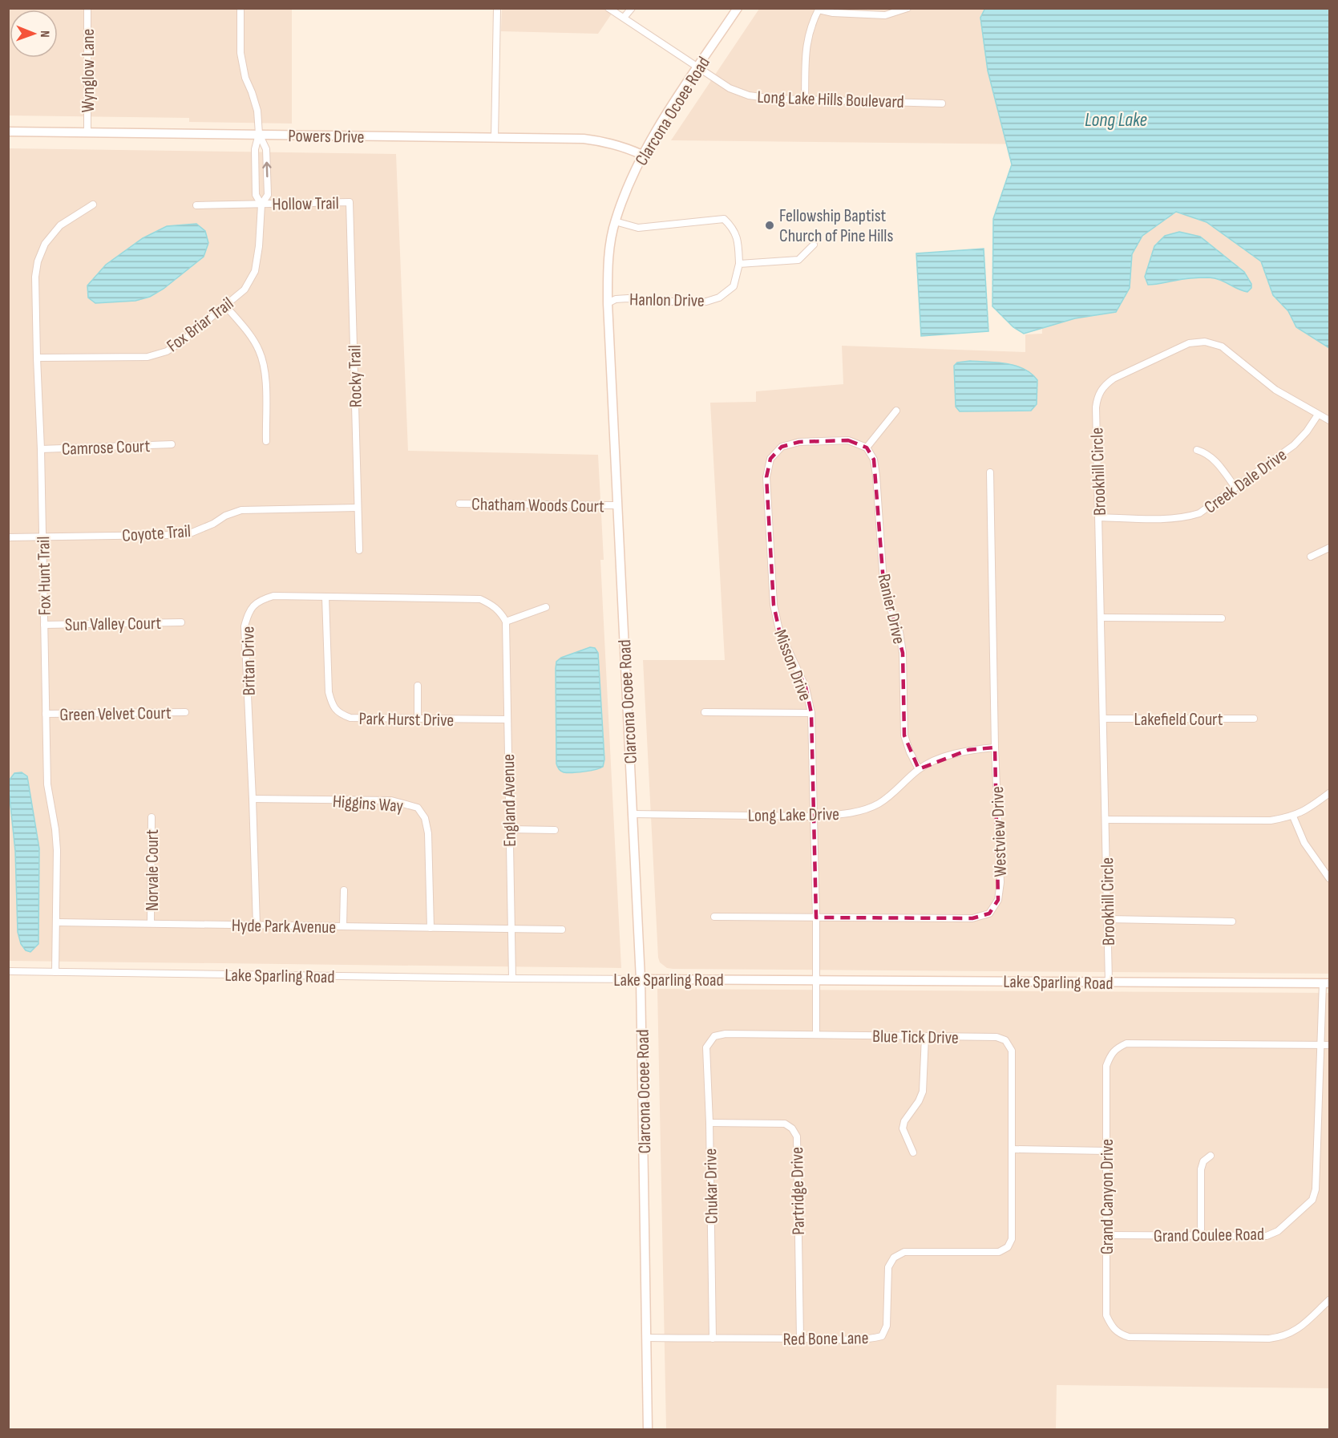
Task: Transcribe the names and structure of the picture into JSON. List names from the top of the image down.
{
  "streets": {
    "street": [
      "Wynglow Lane",
      "Long Lake Hills Boulevard",
      "Clarcona Ocoee Road",
      "Powers Drive",
      "Hollow Trail",
      "Hanlon Drive",
      "Fox Briar Trail",
      "Rocky Trail",
      "Camrose Court",
      "Brookhill Circle",
      "Creek Dale Drive",
      "Chatham Woods Court",
      "Coyote Trail",
      "Fox Hunt Trail",
      "Ranier Drive",
      "Sun Valley Court",
      "Britan Drive",
      "Misson Drive",
      "Green Velvet Court",
      "Park Hurst Drive",
      "Lakefield Court",
      "England Avenue",
      "Higgins Way",
      "Long Lake Drive",
      "Westview Drive",
      "Norvale Court",
      "Hyde Park Avenue",
      "Lake Sparling Road",
      "Blue Tick Drive",
      "Chukar Drive",
      "Partridge Drive",
      "Grand Canyon Drive",
      "Grand Coulee Road",
      "Red Bone Lane"
    ]
  },
  "crossings": [
    ["Wynglow Lane", "Powers Drive"],
    ["Long Lake Hills Boulevard", "Clarcona Ocoee Road"],
    ["Clarcona Ocoee Road", "Powers Drive"],
    ["Clarcona Ocoee Road", "Hanlon Drive"],
    ["Clarcona Ocoee Road", "Chatham Woods Court"],
    ["Clarcona Ocoee Road", "Long Lake Drive"],
    ["Clarcona Ocoee Road", "Lake Sparling Road"],
    ["Clarcona Ocoee Road", "Red Bone Lane"],
    ["Powers Drive", "Fox Briar Trail"],
    ["Hollow Trail", "Fox Briar Trail"],
    ["Hollow Trail", "Rocky Trail"],
    ["Fox Briar Trail", "Fox Hunt Trail"],
    ["Rocky Trail", "Coyote Trail"],
    ["Camrose Court", "Fox Hunt Trail"],
    ["Brookhill Circle", "Creek Dale Drive"],
    ["Brookhill Circle", "Lakefield Court"],
    ["Brookhill Circle", "Lake Sparling Road"],
    ["Coyote Trail", "Fox Hunt Trail"],
    ["Fox Hunt Trail", "Sun Valley Court"],
    ["Fox Hunt Trail", "Green Velvet Court"],
    ["Fox Hunt Trail", "Hyde Park Avenue"],
    ["Fox Hunt Trail", "Lake Sparling Road"],
    ["Ranier Drive", "Misson Drive"],
    ["Ranier Drive", "Long Lake Drive"],
    ["Britan Drive", "Park Hurst Drive"],
    ["Britan Drive", "England Avenue"],
    ["Britan Drive", "Higgins Way"],
    ["Britan Drive", "Hyde Park Avenue"],
    ["Misson Drive", "Long Lake Drive"],
    ["Misson Drive", "Westview Drive"],
    ["Misson Drive", "Lake Sparling Road"],
    ["Misson Drive", "Blue Tick Drive"],
    ["Park Hurst Drive", "England Avenue"],
    ["England Avenue", "Hyde Park Avenue"],
    ["England Avenue", "Lake Sparling Road"],
    ["Higgins Way", "Hyde Park Avenue"],
    ["Long Lake Drive", "Westview Drive"],
    ["Norvale Court", "Hyde Park Avenue"],
    ["Lake Sparling Road", "Grand Coulee Road"],
    ["Blue Tick Drive", "Chukar Drive"],
    ["Blue Tick Drive", "Red Bone Lane"],
    ["Chukar Drive", "Partridge Drive"],
    ["Chukar Drive", "Red Bone Lane"],
    ["Partridge Drive", "Red Bone Lane"],
    ["Grand Canyon Drive", "Grand Coulee Road"]
  ],
  "water": ["Long Lake"],
  "places": ["Fellowship Baptist Church of Pine Hills"],
  "north": "right"
}
